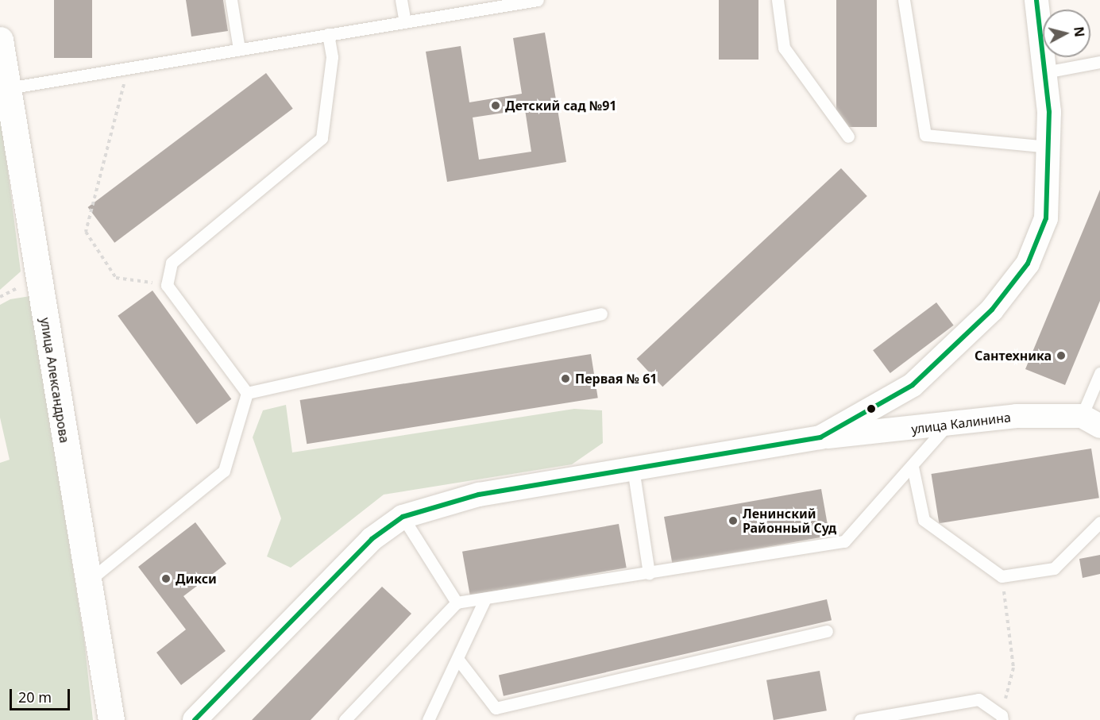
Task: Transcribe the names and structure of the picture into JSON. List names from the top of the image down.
{
  "streets": {
    "street": ["улица Александрова", "улица Калинина"]
  },
  "places": [
    "Детский сад №91",
    "Сантехника",
    "Первая № 61",
    "Ленинский Районный Суд",
    "Дикси"
  ],
  "scale_bar": "20 m",
  "north": "right"
}
